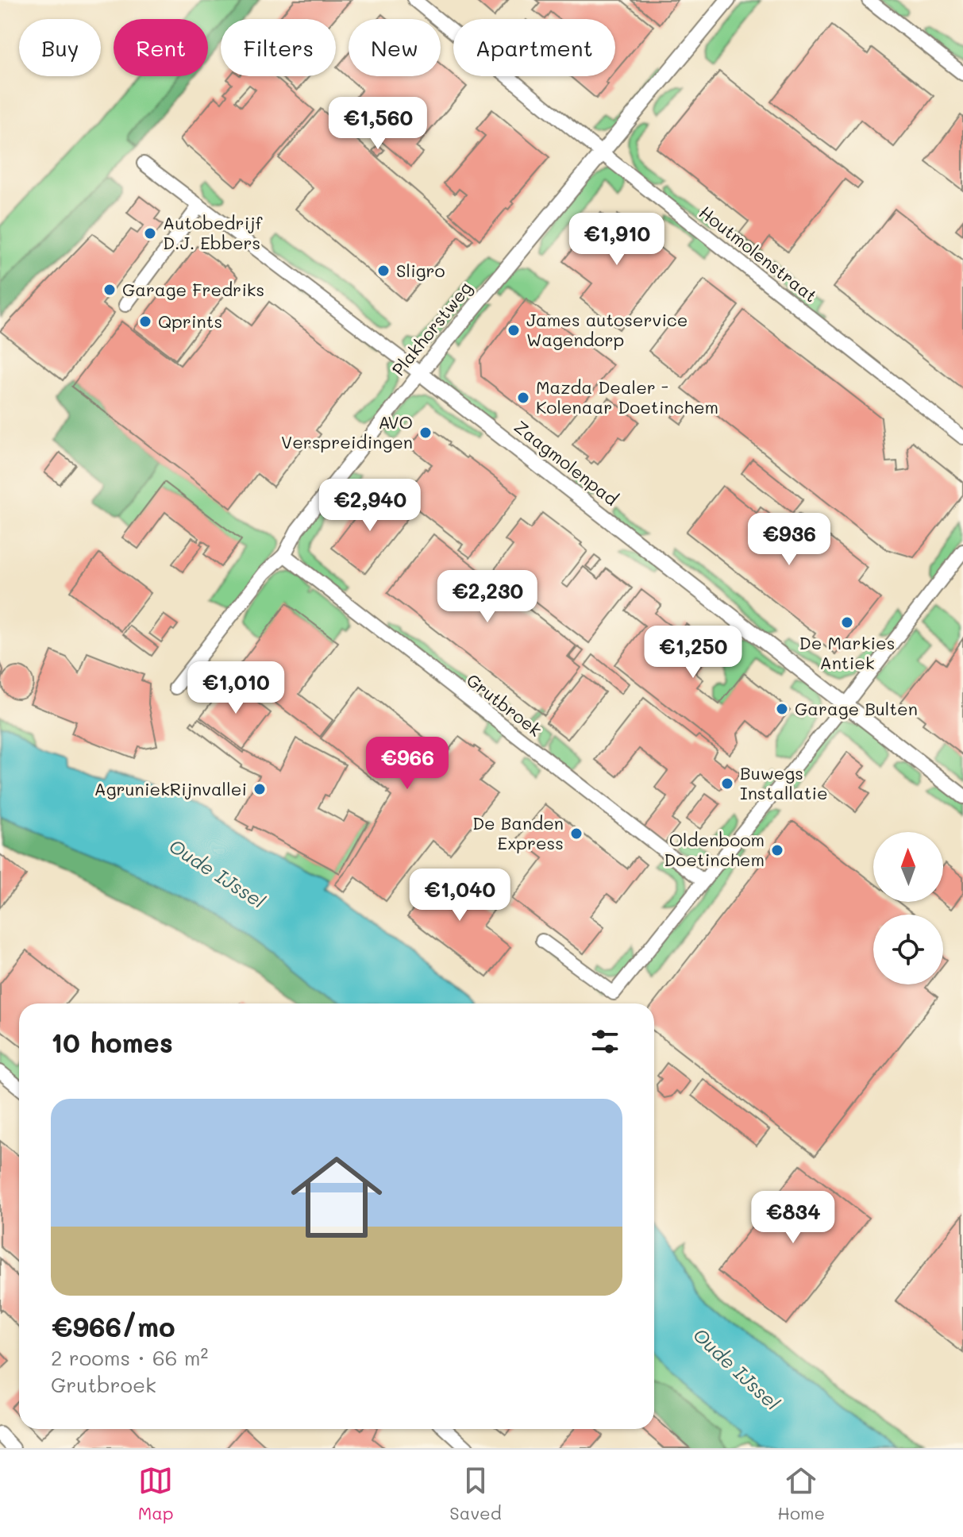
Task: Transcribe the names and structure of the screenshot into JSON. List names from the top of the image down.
{
  "streets": {
    "street": [
      "Houtmolenstraat",
      "Plakhorstweg",
      "Zaagmolenpad",
      "Grutbroek"
    ]
  },
  "crossings": [
    ["Houtmolenstraat", "Plakhorstweg"],
    ["Plakhorstweg", "Zaagmolenpad"],
    ["Plakhorstweg", "Grutbroek"]
  ],
  "water": ["Oude IJssel"],
  "places": [
    "Autobedrijf D.J. Ebbers",
    "Sligro",
    "Garage Fredriks",
    "Qprints",
    "James autoservice Wagendorp",
    "Mazda Dealer - Kolenaar Doetinchem",
    "AVO Verspreidingen",
    "De Markies Antiek",
    "Garage Bulten",
    "Buwegs Installatie",
    "AgruniekRijnvallei",
    "De Banden Express",
    "Oldenboom Doetinchem"
  ],
  "north": "top",
  "page": {
    "chip": [
      "Buy",
      "Rent",
      "Filters",
      "New",
      "Apartment"
    ],
    "price": [
      "€1,560",
      "€1,910",
      "€2,940",
      "€936",
      "€2,230",
      "€1,250",
      "€1,010",
      "€966",
      "€1,040",
      "€834"
    ],
    "heading": "10 homes",
    "list": [
      {
        "name": "€966/mo",
        "note": "2 rooms · 66 m² · Grutbroek"
      }
    ],
    "tabs": ["Map", "Saved", "Home"]
  }
}
